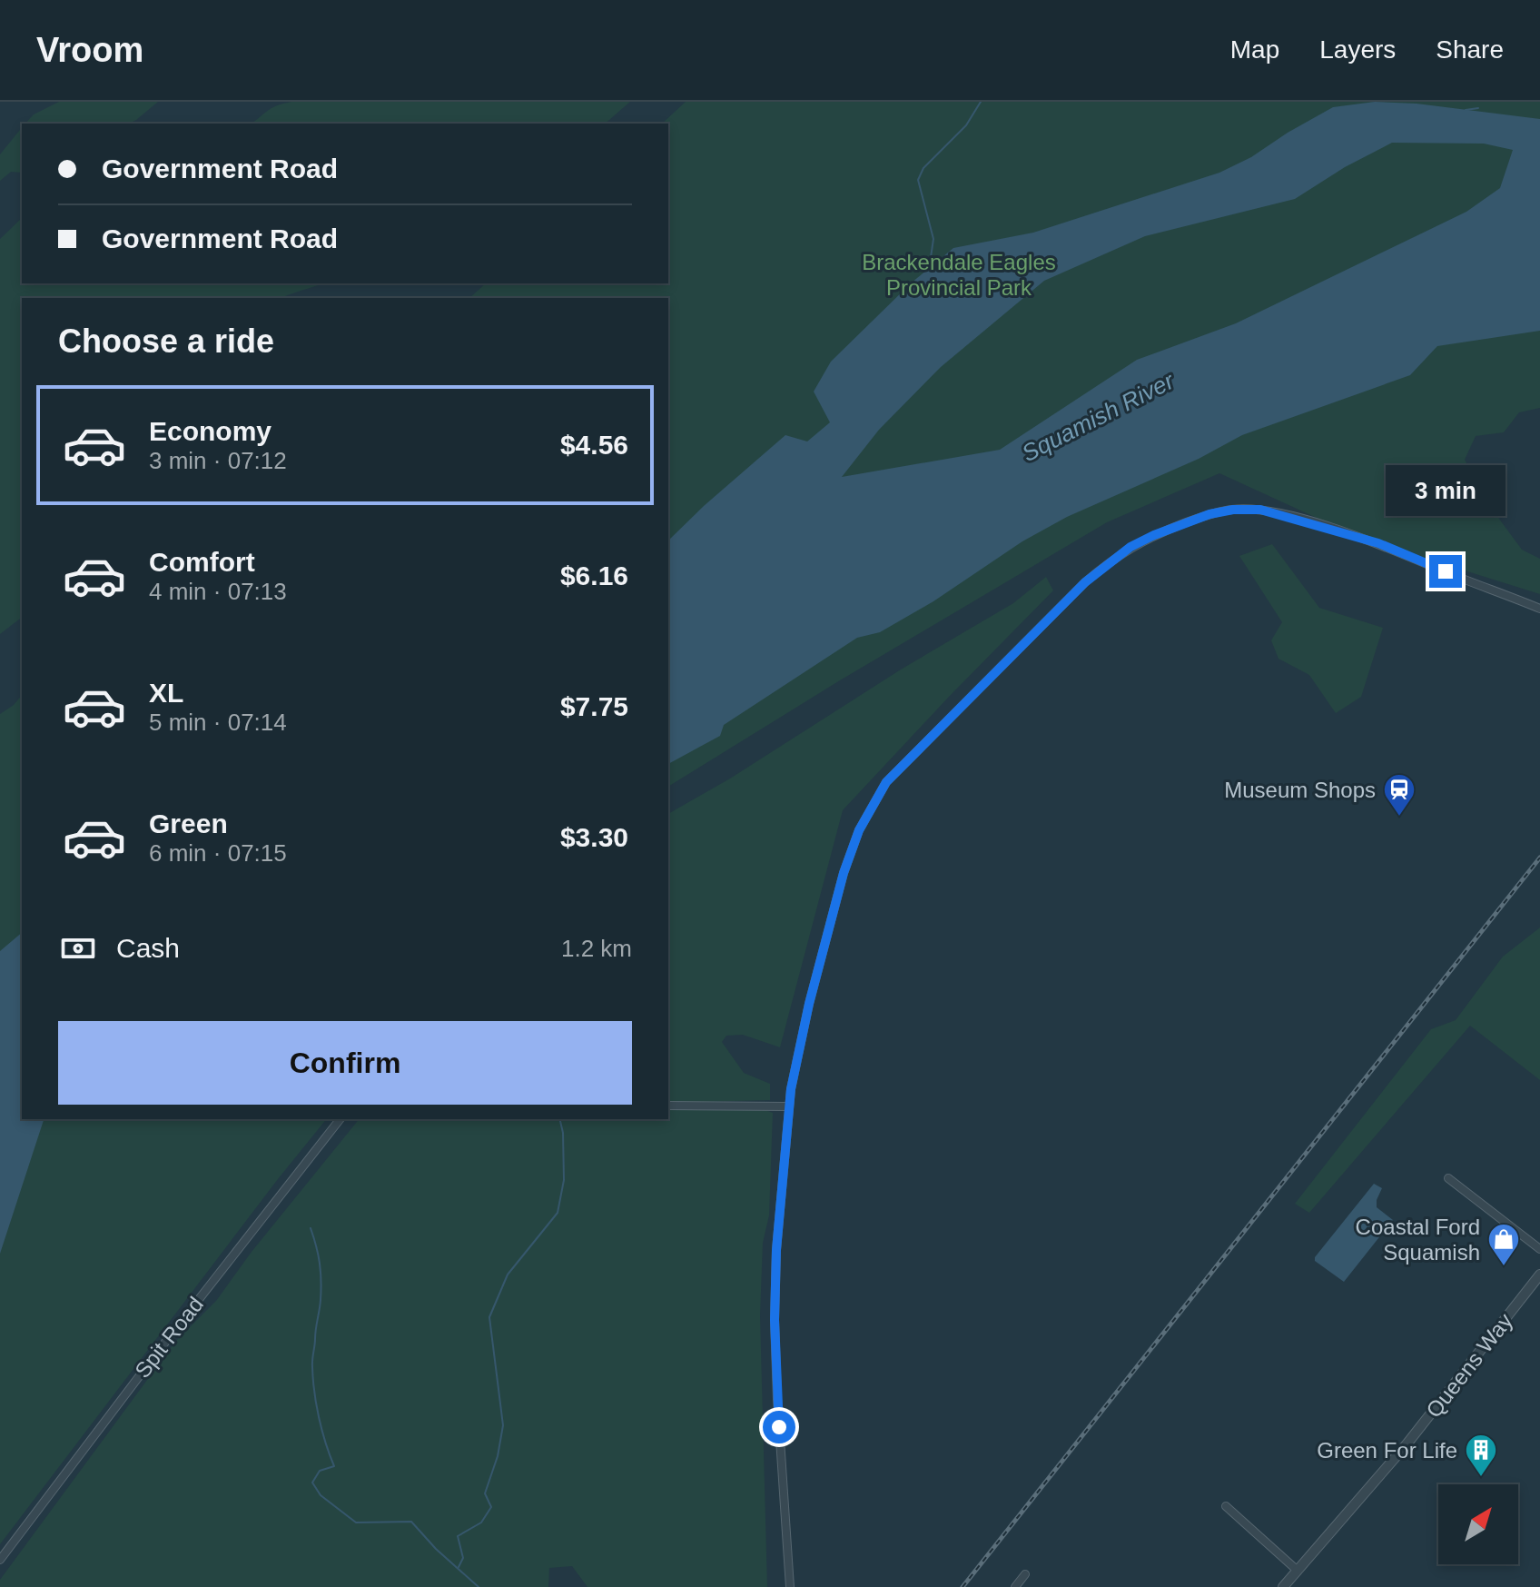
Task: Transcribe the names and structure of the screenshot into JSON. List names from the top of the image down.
{
  "streets": {
    "street": ["Spit Road", "Queens Way"]
  },
  "water": ["Squamish River"],
  "parks": ["Brackendale Eagles Provincial Park"],
  "places": {
    "station": ["Museum Shops"],
    "shop": ["Coastal Ford Squamish"],
    "building": ["Green For Life"]
  },
  "north": "top right",
  "page": {
    "header": "Vroom",
    "nav": ["Map", "Layers", "Share"],
    "banner": ["Government Road", "Government Road"],
    "heading": "Choose a ride",
    "list": [
      {
        "name": "Economy",
        "note": "3 min · 07:12",
        "value": "$4.56"
      },
      {
        "name": "Comfort",
        "note": "4 min · 07:13",
        "value": "$6.16"
      },
      {
        "name": "XL",
        "note": "5 min · 07:14",
        "value": "$7.75"
      },
      {
        "name": "Green",
        "note": "6 min · 07:15",
        "value": "$3.30"
      }
    ],
    "bubble": "3 min",
    "pay": ["Cash", "1.2 km"],
    "buttons": "Confirm"
  }
}
